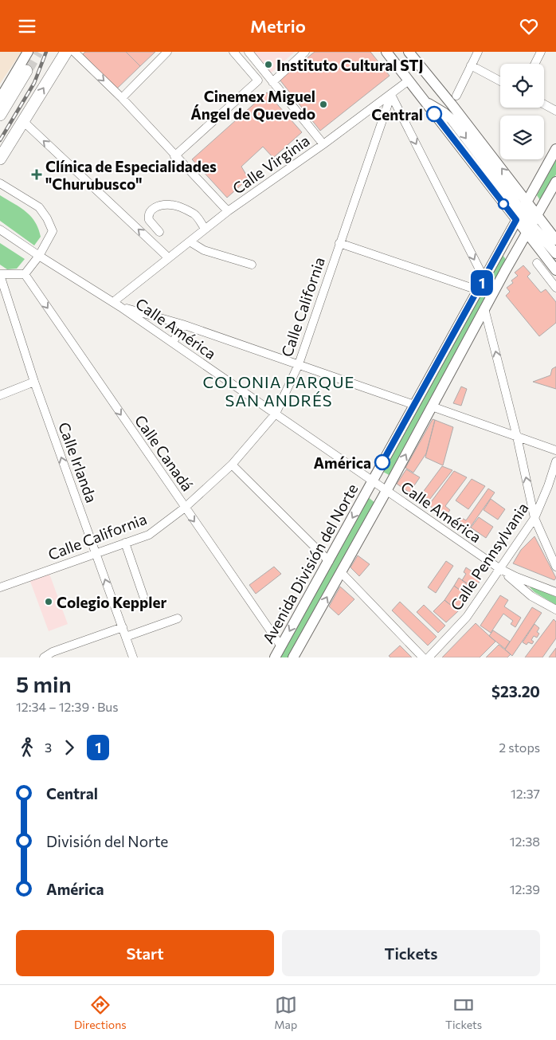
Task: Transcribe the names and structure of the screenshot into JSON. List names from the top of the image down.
{
  "streets": {
    "main road": ["Avenida División del Norte"],
    "street": [
      "Calle Virginia",
      "Calle California",
      "Calle América",
      "Calle Canadá",
      "Calle Irlanda",
      "Calle Pennsylvania"
    ]
  },
  "crossings": [
    ["Calle Virginia", "Calle California"],
    ["Calle Virginia", "Calle América"],
    ["Calle California", "Calle América"],
    ["Calle California", "Calle Canadá"],
    ["Calle California", "Calle Irlanda"],
    ["Calle América", "Calle Pennsylvania"],
    ["Calle América", "Avenida División del Norte"],
    ["Calle Canadá", "Avenida División del Norte"]
  ],
  "one_way": ["Calle Canadá", "Calle Irlanda"],
  "districts": ["COLONIA PARQUE SAN ANDRÉS"],
  "places": {
    "other": [
      "Instituto Cultural STJ",
      "Cinemex Miguel Ángel de Quevedo",
      "Central",
      "América",
      "Colegio Keppler"
    ],
    "health": ["Clínica de Especialidades \"Churubusco\""]
  },
  "lines": ["bus line 1"],
  "page": {
    "header": "Metrio",
    "on_map": "1",
    "heading": ["5 min", "12:34 – 12:39 · Bus", "$23.20"],
    "legs": ["3", "1", "2 stops"],
    "list": [
      {
        "name": "Central",
        "value": "12:37"
      },
      {
        "name": "División del Norte",
        "value": "12:38"
      },
      {
        "name": "América",
        "value": "12:39"
      }
    ],
    "buttons": ["Start", "Tickets"],
    "tabs": ["Directions", "Map", "Tickets"]
  }
}
